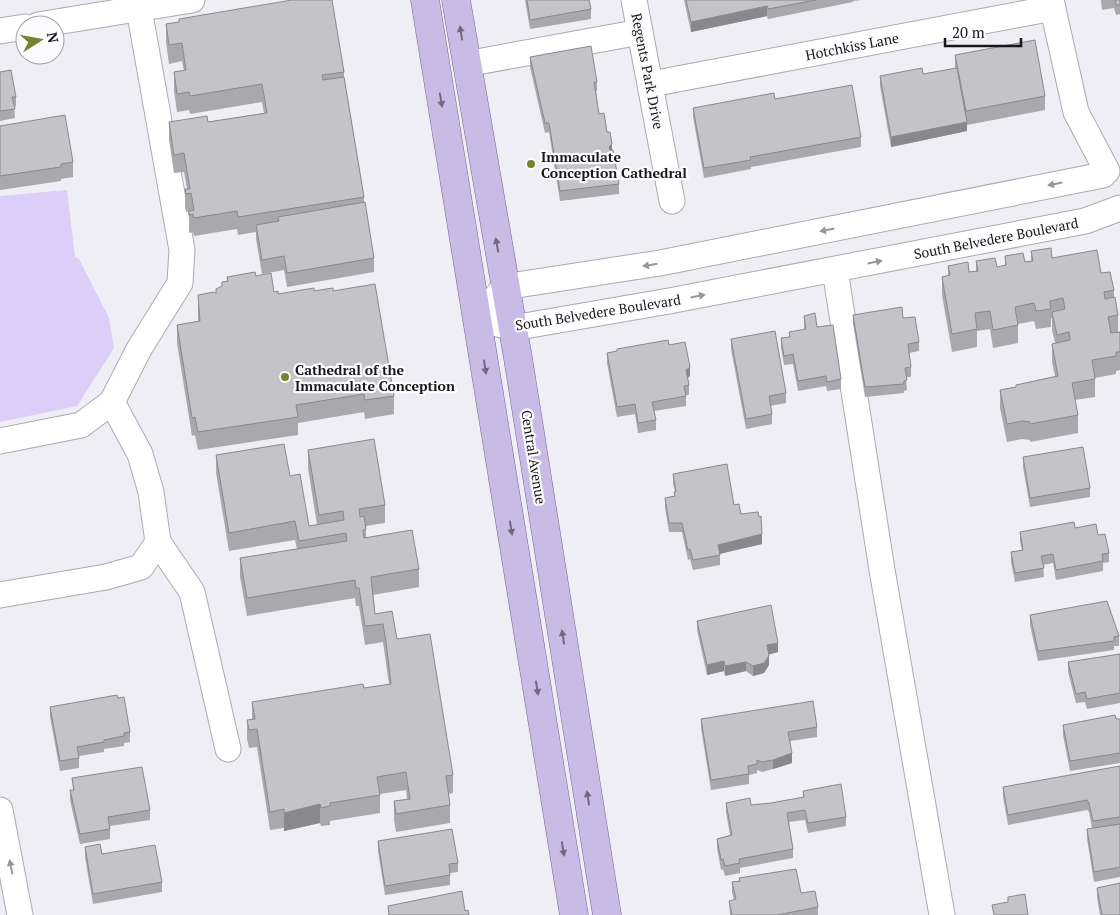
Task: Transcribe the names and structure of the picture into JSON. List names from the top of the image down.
{
  "streets": {
    "main road": ["Central Avenue"],
    "street": ["Hotchkiss Lane", "Regents Park Drive", "South Belvedere Boulevard"]
  },
  "crossings": [
    ["Hotchkiss Lane", "Regents Park Drive"],
    ["South Belvedere Boulevard", "Central Avenue"]
  ],
  "places": ["Immaculate Conception Cathedral", "Cathedral of the Immaculate Conception"],
  "scale_bar": "20 m",
  "north": "right"
}
